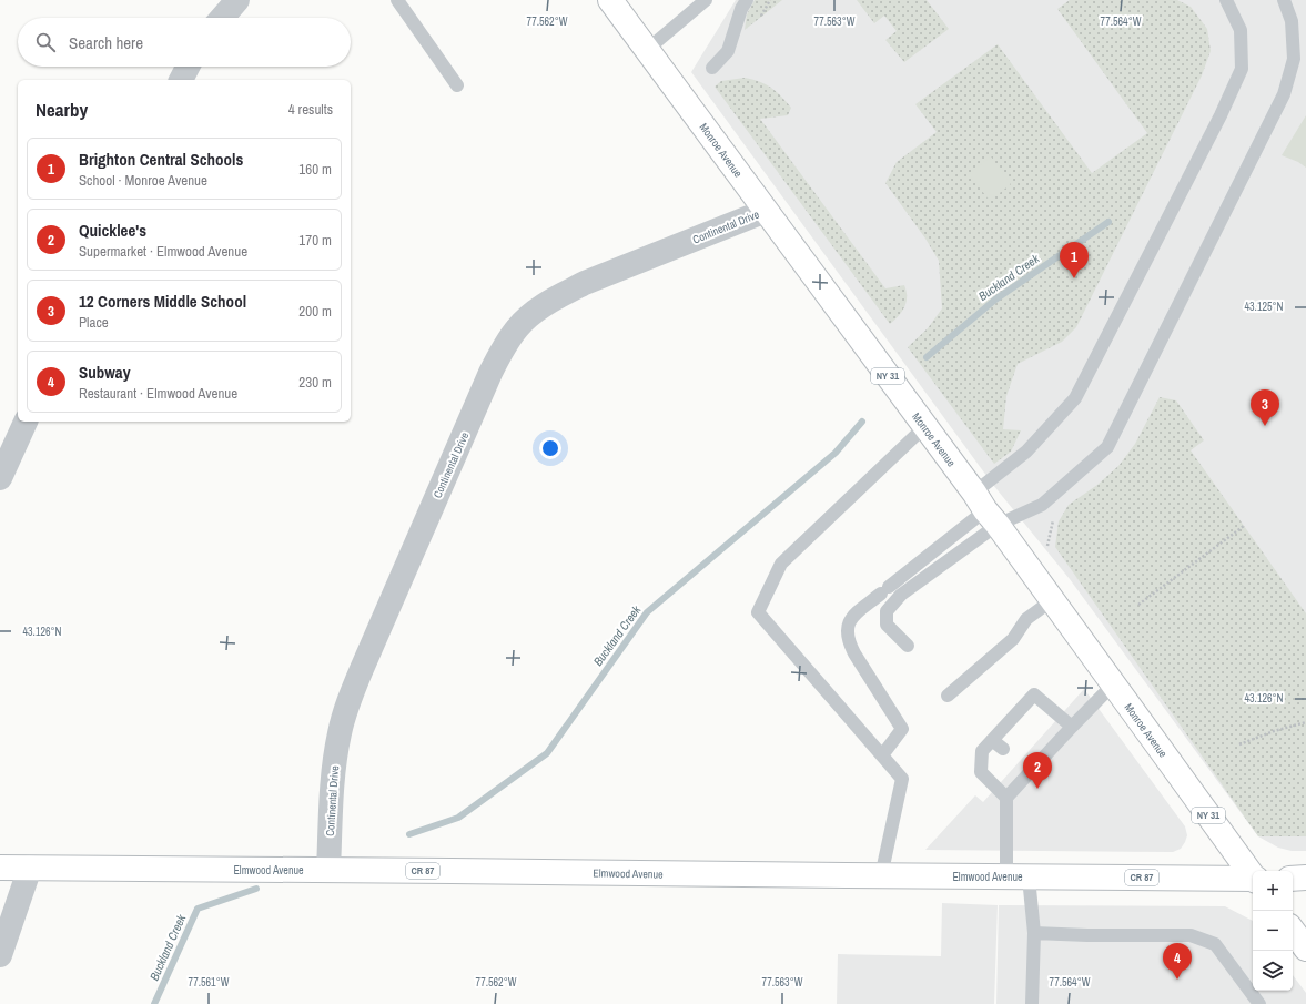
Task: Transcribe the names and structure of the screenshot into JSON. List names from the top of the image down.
{
  "streets": {
    "main road": [
      "Monroe Avenue",
      "NY 31",
      "Elmwood Avenue",
      "CR 87"
    ],
    "street": ["Continental Drive"]
  },
  "crossings": [
    ["Monroe Avenue", "Continental Drive"],
    ["Continental Drive", "Elmwood Avenue"]
  ],
  "water": ["Buckland Creek"],
  "page": {
    "search": "Search here",
    "heading": ["Nearby", "4 results"],
    "list": [
      {
        "mark": "1",
        "name": "Brighton Central Schools",
        "note": "School · Monroe Avenue",
        "value": "160 m"
      },
      {
        "mark": "2",
        "name": "Quicklee's",
        "note": "Supermarket · Elmwood Avenue",
        "value": "170 m"
      },
      {
        "mark": "3",
        "name": "12 Corners Middle School",
        "note": "Place",
        "value": "200 m"
      },
      {
        "mark": "4",
        "name": "Subway",
        "note": "Restaurant · Elmwood Avenue",
        "value": "230 m"
      }
    ],
    "pins": [
      "1",
      "3",
      "2",
      "4"
    ],
    "map_buttons": ["+", "−"]
  },
  "coordinates": [
    "77.563°W",
    "77.564°W",
    "77.562°W",
    "43.125°N",
    "43.126°N",
    "77.561°W"
  ]
}
